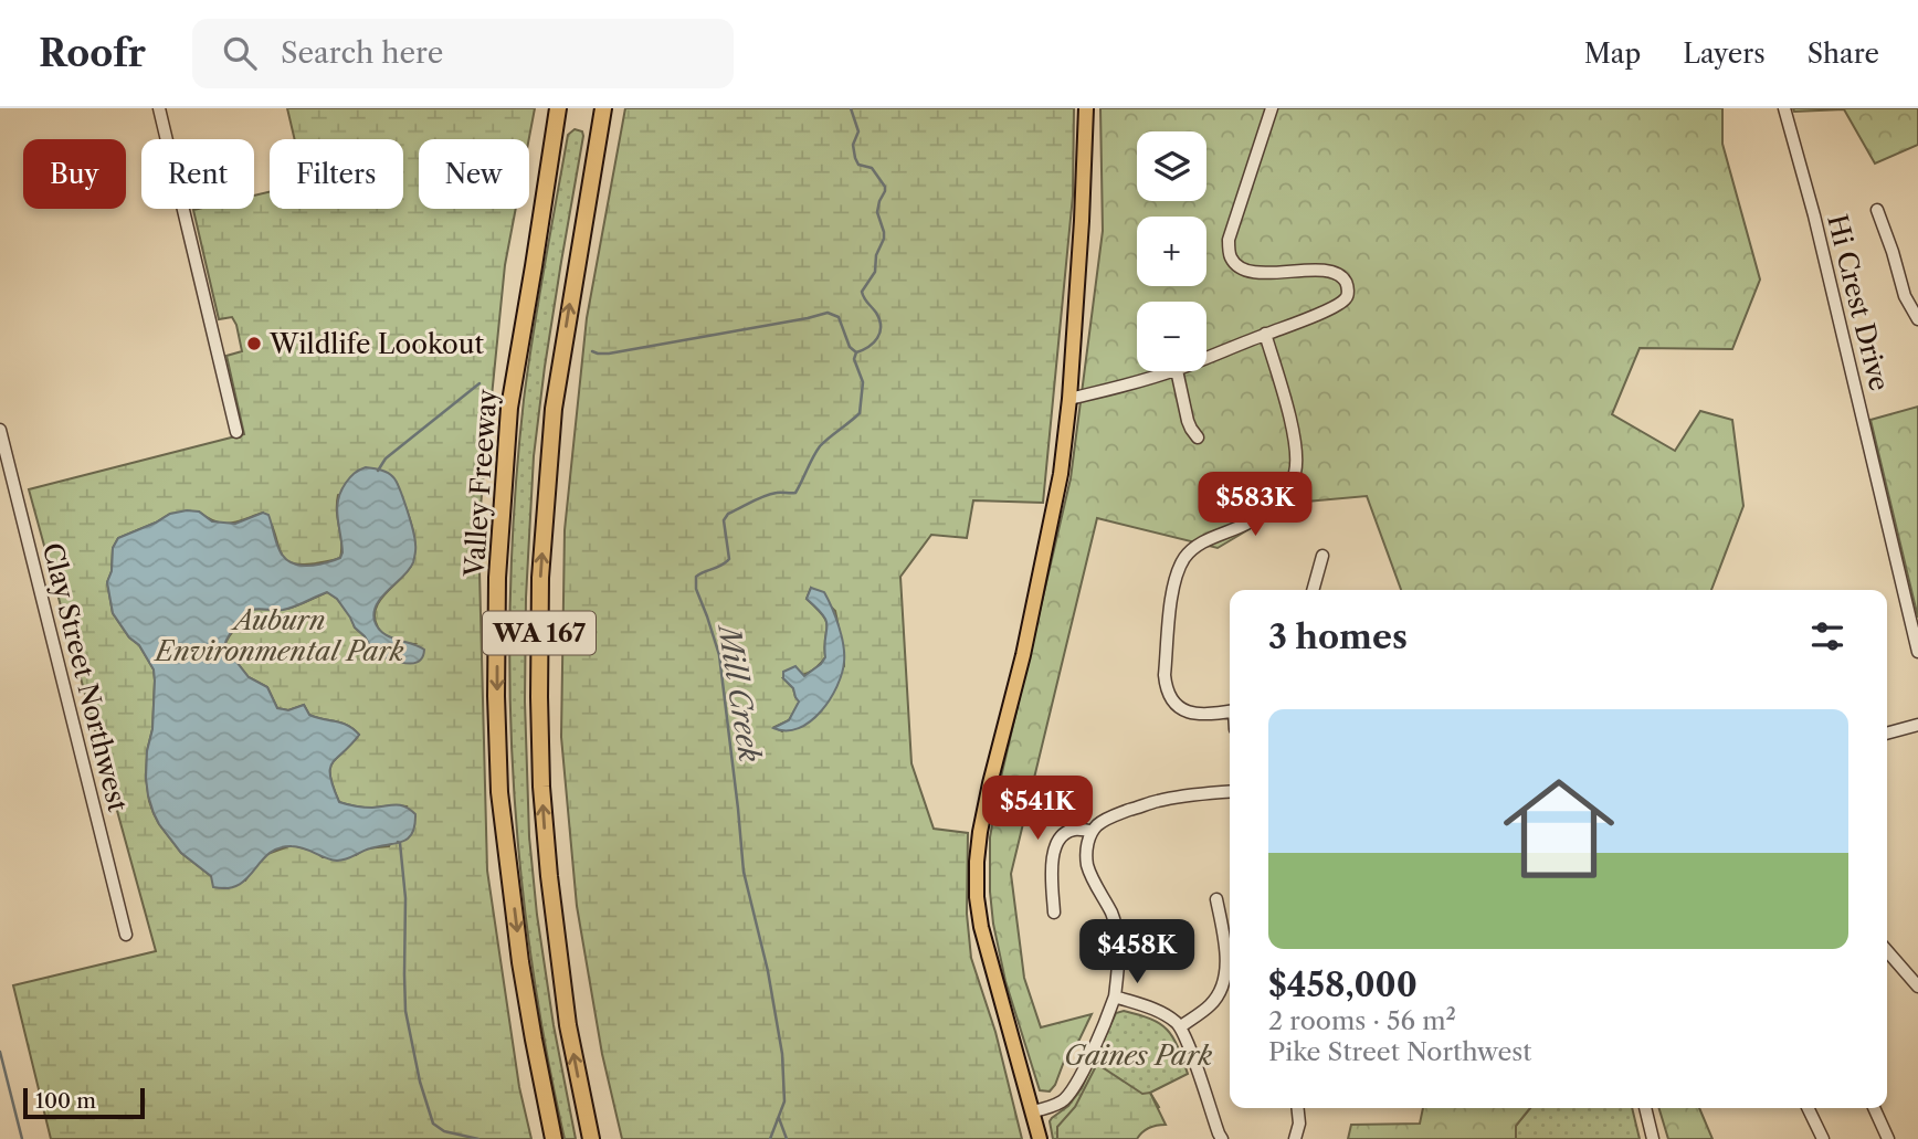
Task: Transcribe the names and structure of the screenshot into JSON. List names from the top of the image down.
{
  "streets": {
    "highway": ["Valley Freeway", "WA 167"],
    "street": ["Hi Crest Drive", "Clay Street Northwest"]
  },
  "water": ["Mill Creek"],
  "parks": ["Auburn Environmental Park", "Gaines Park"],
  "places": ["Wildlife Lookout"],
  "scale_bar": "100 m",
  "page": {
    "header": "Roofr",
    "search": "Search here",
    "nav": ["Map", "Layers", "Share"],
    "map_buttons": ["+", "−"],
    "chip": [
      "Buy",
      "Rent",
      "Filters",
      "New"
    ],
    "price": ["$583K", "$541K", "$458K"],
    "heading": "3 homes",
    "list": [
      {
        "name": "$458,000",
        "note": "2 rooms · 56 m² · Pike Street Northwest"
      }
    ],
    "scale": "100 m"
  }
}
